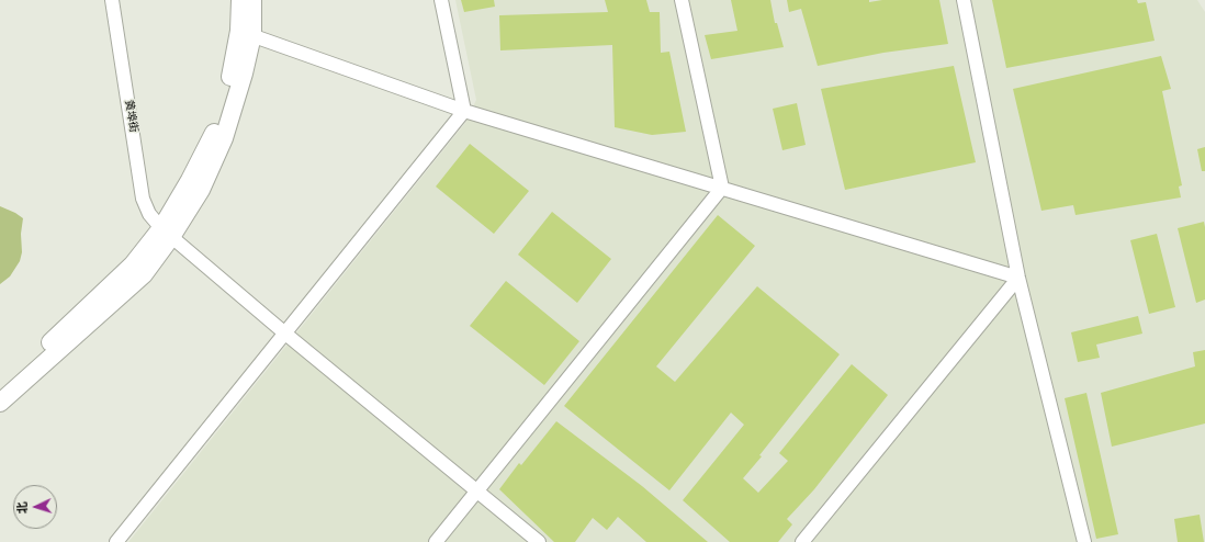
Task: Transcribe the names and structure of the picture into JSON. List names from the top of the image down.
{
  "streets": {
    "street": ["黄埠街"]
  },
  "north": "left"
}
